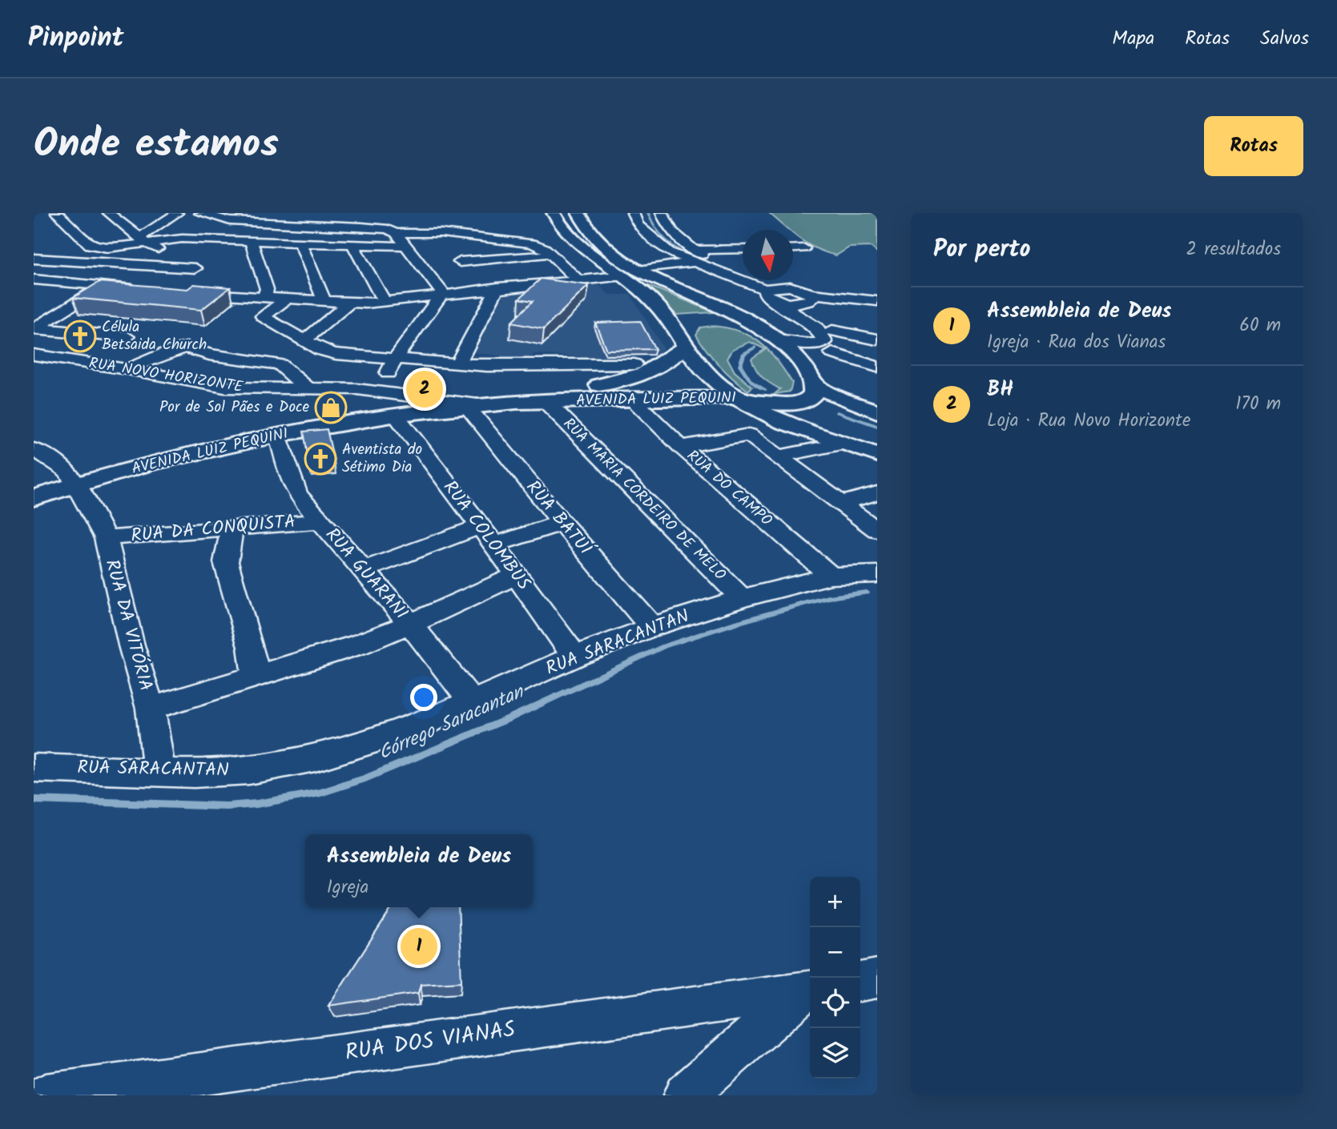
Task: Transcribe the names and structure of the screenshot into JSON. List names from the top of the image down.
{
  "streets": {
    "main road": ["AVENIDA LUIZ PEQUINI"],
    "street": [
      "RUA NOVO HORIZONTE",
      "RUA DO CAMPO",
      "RUA MARIA CORDEIRO DE MELO",
      "RUA BATUÍ",
      "RUA DA CONQUISTA",
      "RUA COLOMBUS",
      "RUA GUARANI",
      "RUA DA VITÓRIA",
      "RUA SARACANTAN",
      "RUA DOS VIANAS"
    ]
  },
  "crossings": [
    ["RUA NOVO HORIZONTE", "AVENIDA LUIZ PEQUINI"],
    ["RUA NOVO HORIZONTE", "RUA BATUÍ"],
    ["AVENIDA LUIZ PEQUINI", "RUA DO CAMPO"],
    ["AVENIDA LUIZ PEQUINI", "RUA MARIA CORDEIRO DE MELO"],
    ["AVENIDA LUIZ PEQUINI", "RUA BATUÍ"],
    ["AVENIDA LUIZ PEQUINI", "RUA COLOMBUS"],
    ["AVENIDA LUIZ PEQUINI", "RUA GUARANI"],
    ["AVENIDA LUIZ PEQUINI", "RUA DA VITÓRIA"],
    ["RUA DO CAMPO", "RUA SARACANTAN"],
    ["RUA MARIA CORDEIRO DE MELO", "RUA SARACANTAN"],
    ["RUA BATUÍ", "RUA SARACANTAN"],
    ["RUA DA CONQUISTA", "RUA GUARANI"],
    ["RUA DA CONQUISTA", "RUA DA VITÓRIA"],
    ["RUA COLOMBUS", "RUA SARACANTAN"],
    ["RUA GUARANI", "RUA SARACANTAN"],
    ["RUA DA VITÓRIA", "RUA SARACANTAN"]
  ],
  "water": ["Córrego Saracantan"],
  "places": {
    "church": ["Célula Betsaida Church", "Aventista do Sétimo Dia"],
    "shop": ["Por de Sol Pães e Doce"]
  },
  "north": "bottom",
  "page": {
    "header": "Pinpoint",
    "nav": ["Mapa", "Rotas", "Salvos"],
    "title": "Onde estamos",
    "buttons": "Rotas",
    "heading": ["Por perto", "2 resultados"],
    "list": [
      {
        "mark": "1",
        "name": "Assembleia de Deus",
        "note": "Igreja · Rua dos Vianas",
        "value": "60 m"
      },
      {
        "mark": "2",
        "name": "BH",
        "note": "Loja · Rua Novo Horizonte",
        "value": "170 m"
      }
    ],
    "pins": ["2", "1"],
    "popup": ["Assembleia de Deus", "Igreja"],
    "map_buttons": ["+", "−"]
  }
}
